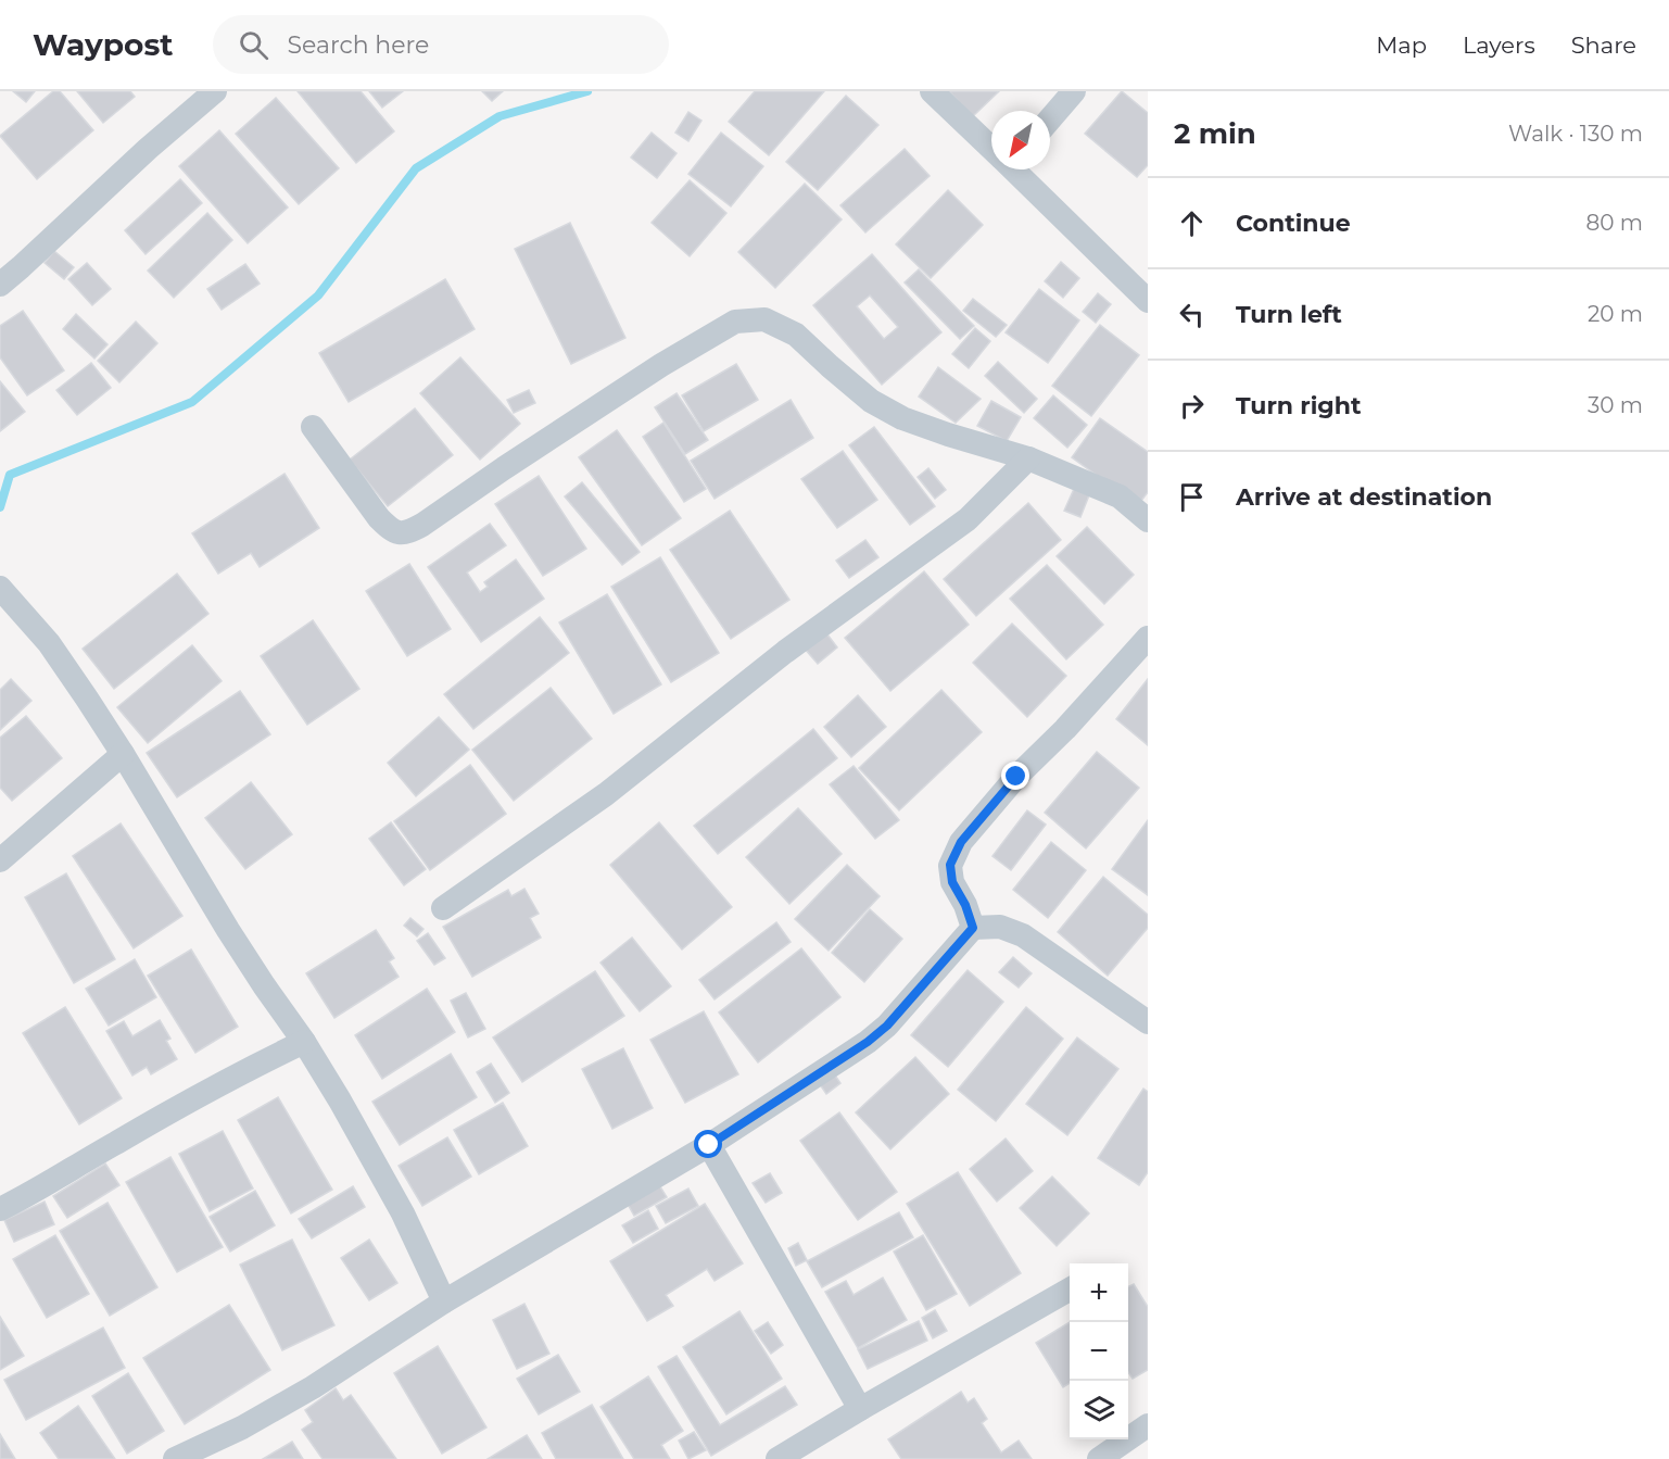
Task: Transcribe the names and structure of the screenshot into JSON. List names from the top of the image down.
{
  "north": "bottom left",
  "page": {
    "header": "Waypost",
    "search": "Search here",
    "nav": ["Map", "Layers", "Share"],
    "heading": ["2 min", "Walk · 130 m"],
    "list": [
      ["Continue", "80 m"],
      ["Turn left", "20 m"],
      ["Turn right", "30 m"],
      "Arrive at destination"
    ],
    "map_buttons": ["+", "−"]
  }
}
